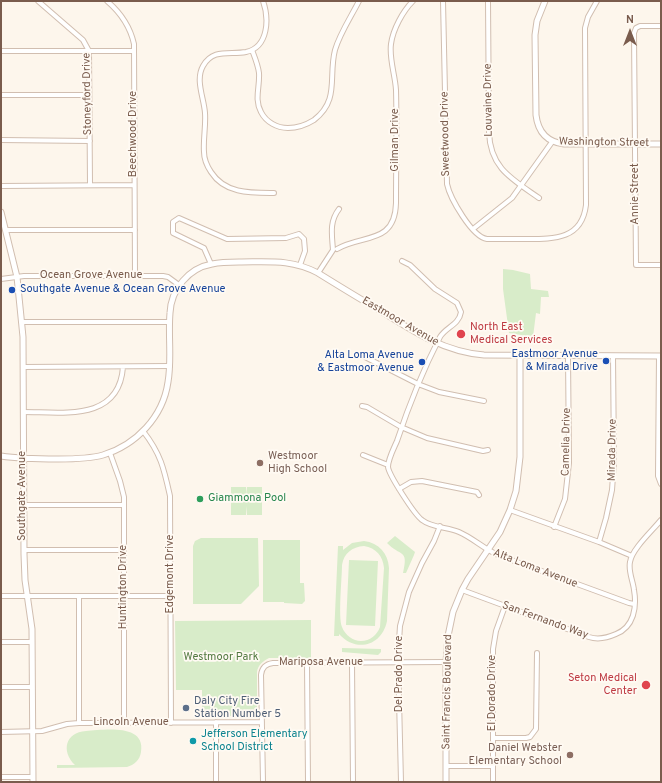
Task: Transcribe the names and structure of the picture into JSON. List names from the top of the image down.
{
  "streets": {
    "street": [
      "Stoneyford Drive",
      "Louvaine Drive",
      "Beechwood Drive",
      "Sweetwood Drive",
      "Gilman Drive",
      "Washington Street",
      "Annie Street",
      "Ocean Grove Avenue",
      "Eastmoor Avenue",
      "Camelia Drive",
      "Mirada Drive",
      "Southgate Avenue",
      "Alta Loma Avenue",
      "Edgemont Drive",
      "Huntington Drive",
      "San Fernando Way",
      "Mariposa Avenue",
      "Del Prado Drive",
      "Saint Francis Boulevard",
      "El Dorado Drive",
      "Lincoln Avenue"
    ]
  },
  "crossings": [
    ["Beechwood Drive", "Ocean Grove Avenue"],
    ["Sweetwood Drive", "Washington Street"],
    ["Washington Street", "Annie Street"],
    ["Ocean Grove Avenue", "Eastmoor Avenue"],
    ["Ocean Grove Avenue", "Southgate Avenue"],
    ["Eastmoor Avenue", "Camelia Drive"],
    ["Eastmoor Avenue", "Mirada Drive"],
    ["Eastmoor Avenue", "Saint Francis Boulevard"],
    ["Southgate Avenue", "Lincoln Avenue"],
    ["Alta Loma Avenue", "San Fernando Way"],
    ["Alta Loma Avenue", "Del Prado Drive"],
    ["Alta Loma Avenue", "Saint Francis Boulevard"],
    ["Edgemont Drive", "Lincoln Avenue"],
    ["Huntington Drive", "Lincoln Avenue"],
    ["San Fernando Way", "Saint Francis Boulevard"],
    ["San Fernando Way", "El Dorado Drive"],
    ["Mariposa Avenue", "Del Prado Drive"],
    ["Mariposa Avenue", "Saint Francis Boulevard"],
    ["Mariposa Avenue", "Lincoln Avenue"]
  ],
  "parks": ["Westmoor Park"],
  "places": [
    "Southgate Avenue & Ocean Grove Avenue",
    "North East Medical Services",
    "Eastmoor Avenue & Mirada Drive",
    "Alta Loma Avenue & Eastmoor Avenue",
    "Westmoor High School",
    "Giammona Pool",
    "Seton Medical Center",
    "Daly City Fire Station Number 5",
    "Jefferson Elementary School District",
    "Daniel Webster Elementary School"
  ],
  "north": "top"
}
